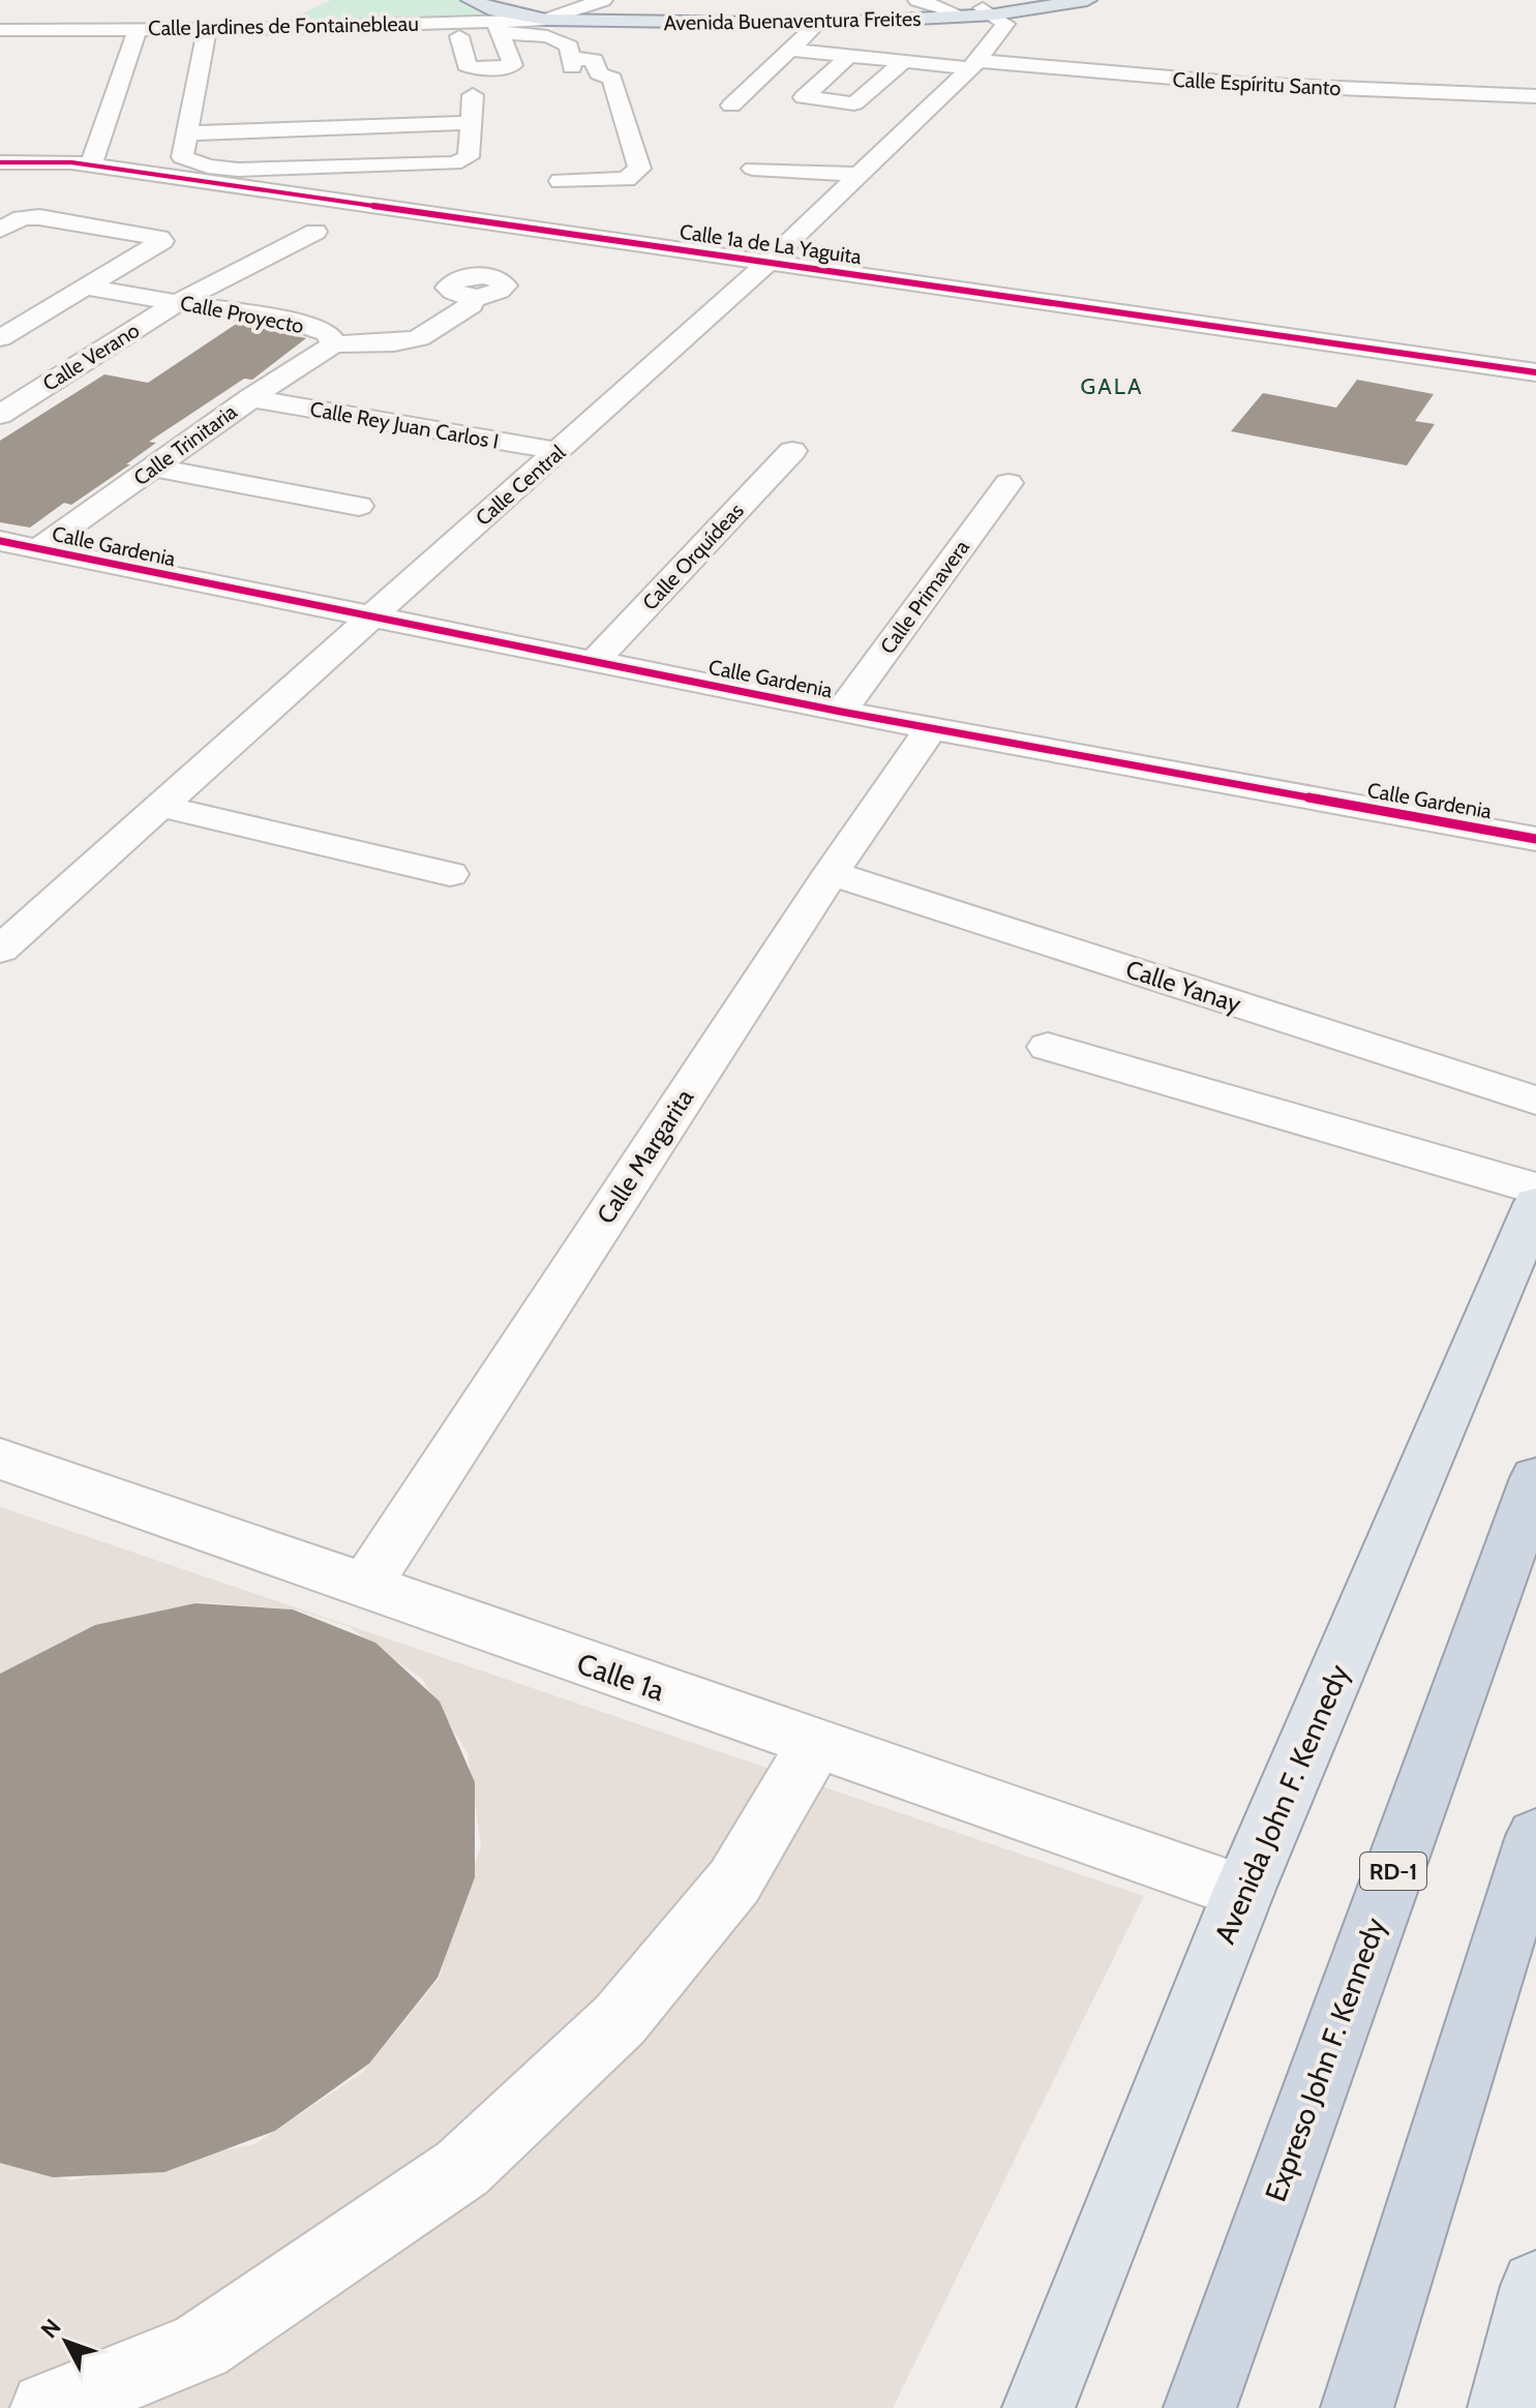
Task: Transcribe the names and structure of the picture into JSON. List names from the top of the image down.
{
  "streets": {
    "highway": ["RD-1", "Expreso John F. Kennedy"],
    "main road": ["Avenida Buenaventura Freites", "Avenida John F. Kennedy"],
    "street": [
      "Calle Jardines de Fontainebleau",
      "Calle Espíritu Santo",
      "Calle 1a de La Yaguita",
      "Calle Proyecto",
      "Calle Verano",
      "Calle Rey Juan Carlos I",
      "Calle Trinitaria",
      "Calle Central",
      "Calle Gardenia",
      "Calle Orquídeas",
      "Calle Primavera",
      "Calle Yanay",
      "Calle Margarita",
      "Calle 1a"
    ]
  },
  "crossings": [
    ["Avenida Buenaventura Freites", "Calle Jardines de Fontainebleau"],
    ["Avenida Buenaventura Freites", "Calle Central"],
    ["Calle Espíritu Santo", "Calle Central"],
    ["Calle 1a de La Yaguita", "Calle Central"],
    ["Calle Proyecto", "Calle Verano"],
    ["Calle Proyecto", "Calle Trinitaria"],
    ["Calle Rey Juan Carlos I", "Calle Trinitaria"],
    ["Calle Rey Juan Carlos I", "Calle Central"],
    ["Calle Trinitaria", "Calle Gardenia"],
    ["Calle Central", "Calle Gardenia"],
    ["Calle Gardenia", "Calle Orquídeas"],
    ["Calle Gardenia", "Calle Primavera"],
    ["Calle Gardenia", "Calle Margarita"],
    ["Calle Yanay", "Calle Margarita"],
    ["Calle Margarita", "Calle 1a"],
    ["Calle 1a", "Avenida John F. Kennedy"]
  ],
  "districts": ["GALA"],
  "north": "top left"
}
